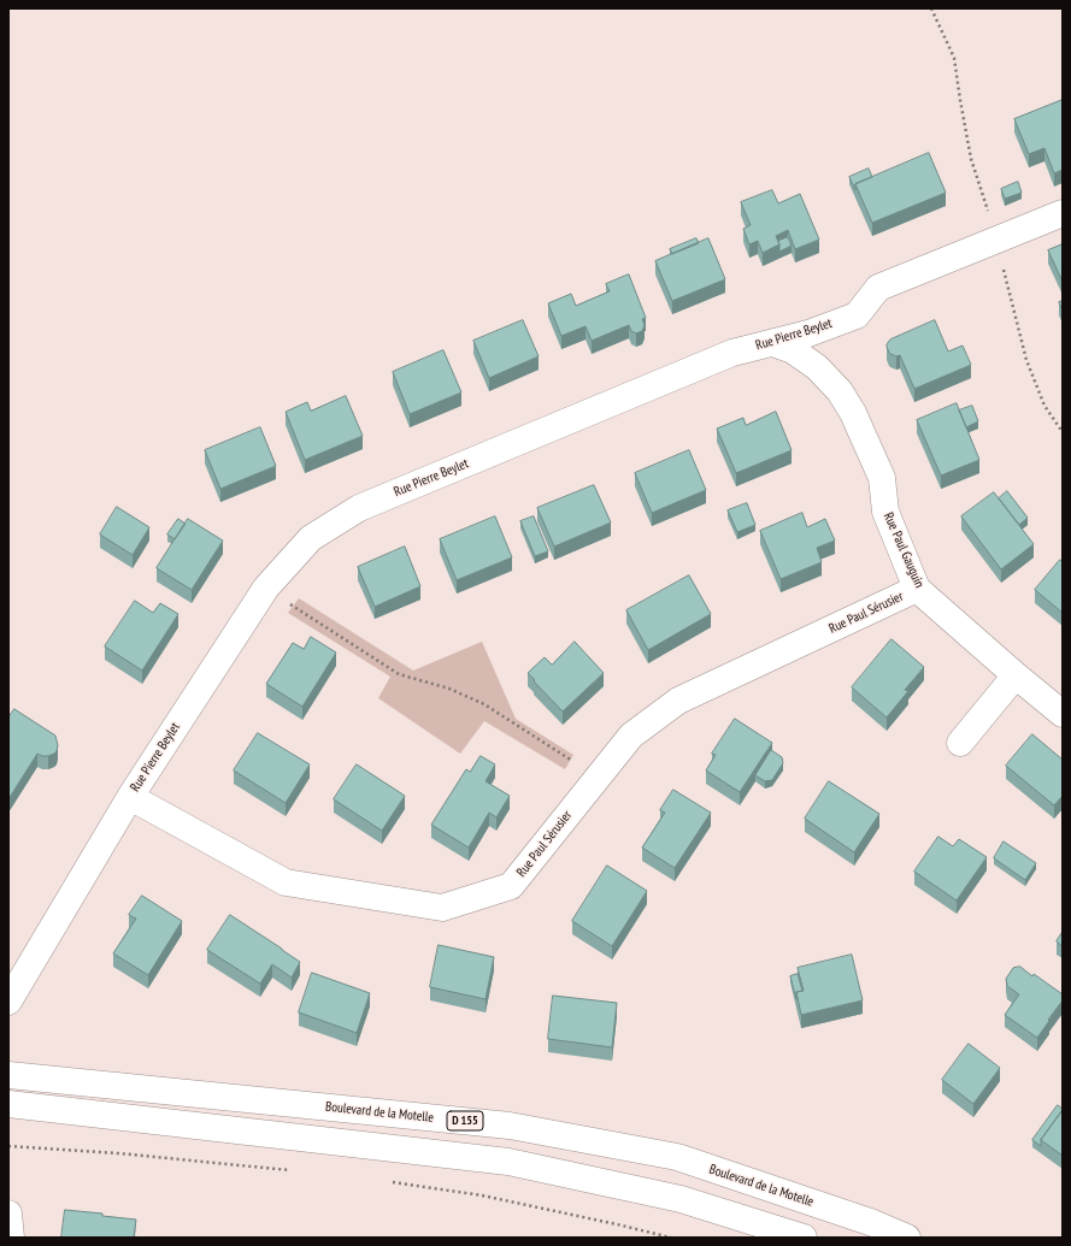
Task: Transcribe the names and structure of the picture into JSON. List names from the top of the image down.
{
  "streets": {
    "street": [
      "Rue Pierre Beylet",
      "Rue Paul Gauguin",
      "Rue Paul Sérusier",
      "Boulevard de la Motelle",
      "D 155"
    ]
  },
  "crossings": [
    ["Rue Pierre Beylet", "Rue Paul Gauguin"],
    ["Rue Pierre Beylet", "Rue Paul Sérusier"],
    ["Rue Paul Gauguin", "Rue Paul Sérusier"]
  ]
}
